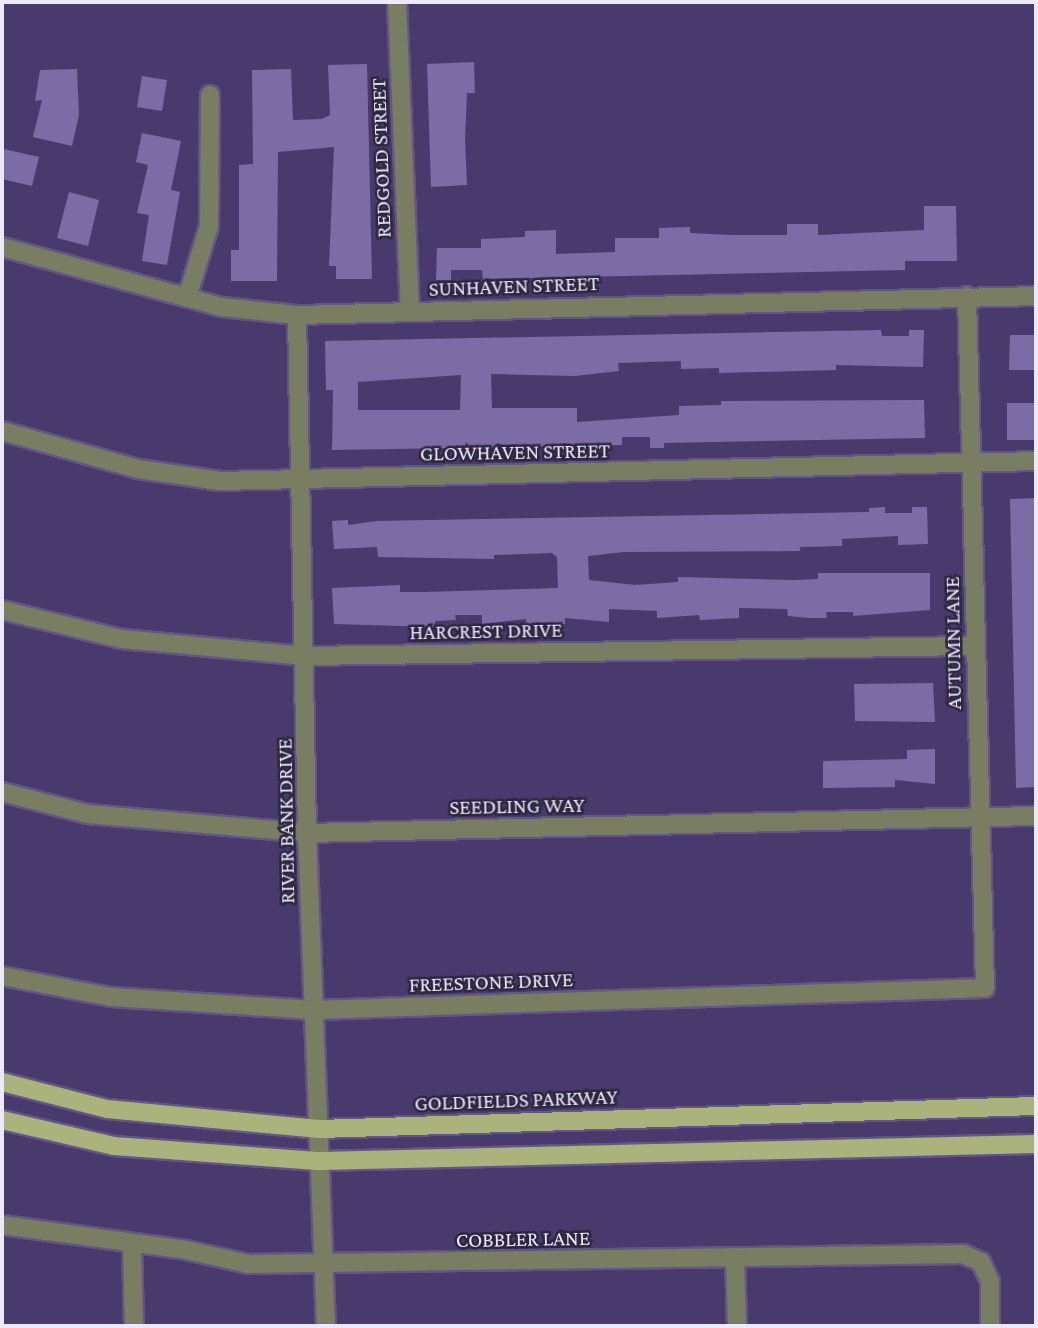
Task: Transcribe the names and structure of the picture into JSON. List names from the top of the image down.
{
  "streets": {
    "main road": ["GOLDFIELDS PARKWAY"],
    "street": [
      "REDGOLD STREET",
      "SUNHAVEN STREET",
      "GLOWHAVEN STREET",
      "HARCREST DRIVE",
      "AUTUMN LANE",
      "SEEDLING WAY",
      "RIVER BANK DRIVE",
      "FREESTONE DRIVE",
      "COBBLER LANE"
    ]
  },
  "crossings": [
    ["REDGOLD STREET", "SUNHAVEN STREET"],
    ["SUNHAVEN STREET", "AUTUMN LANE"],
    ["SUNHAVEN STREET", "RIVER BANK DRIVE"],
    ["GLOWHAVEN STREET", "AUTUMN LANE"],
    ["GLOWHAVEN STREET", "RIVER BANK DRIVE"],
    ["HARCREST DRIVE", "AUTUMN LANE"],
    ["HARCREST DRIVE", "RIVER BANK DRIVE"],
    ["AUTUMN LANE", "SEEDLING WAY"],
    ["AUTUMN LANE", "FREESTONE DRIVE"],
    ["SEEDLING WAY", "RIVER BANK DRIVE"],
    ["RIVER BANK DRIVE", "FREESTONE DRIVE"],
    ["RIVER BANK DRIVE", "GOLDFIELDS PARKWAY"],
    ["RIVER BANK DRIVE", "COBBLER LANE"]
  ]
}
